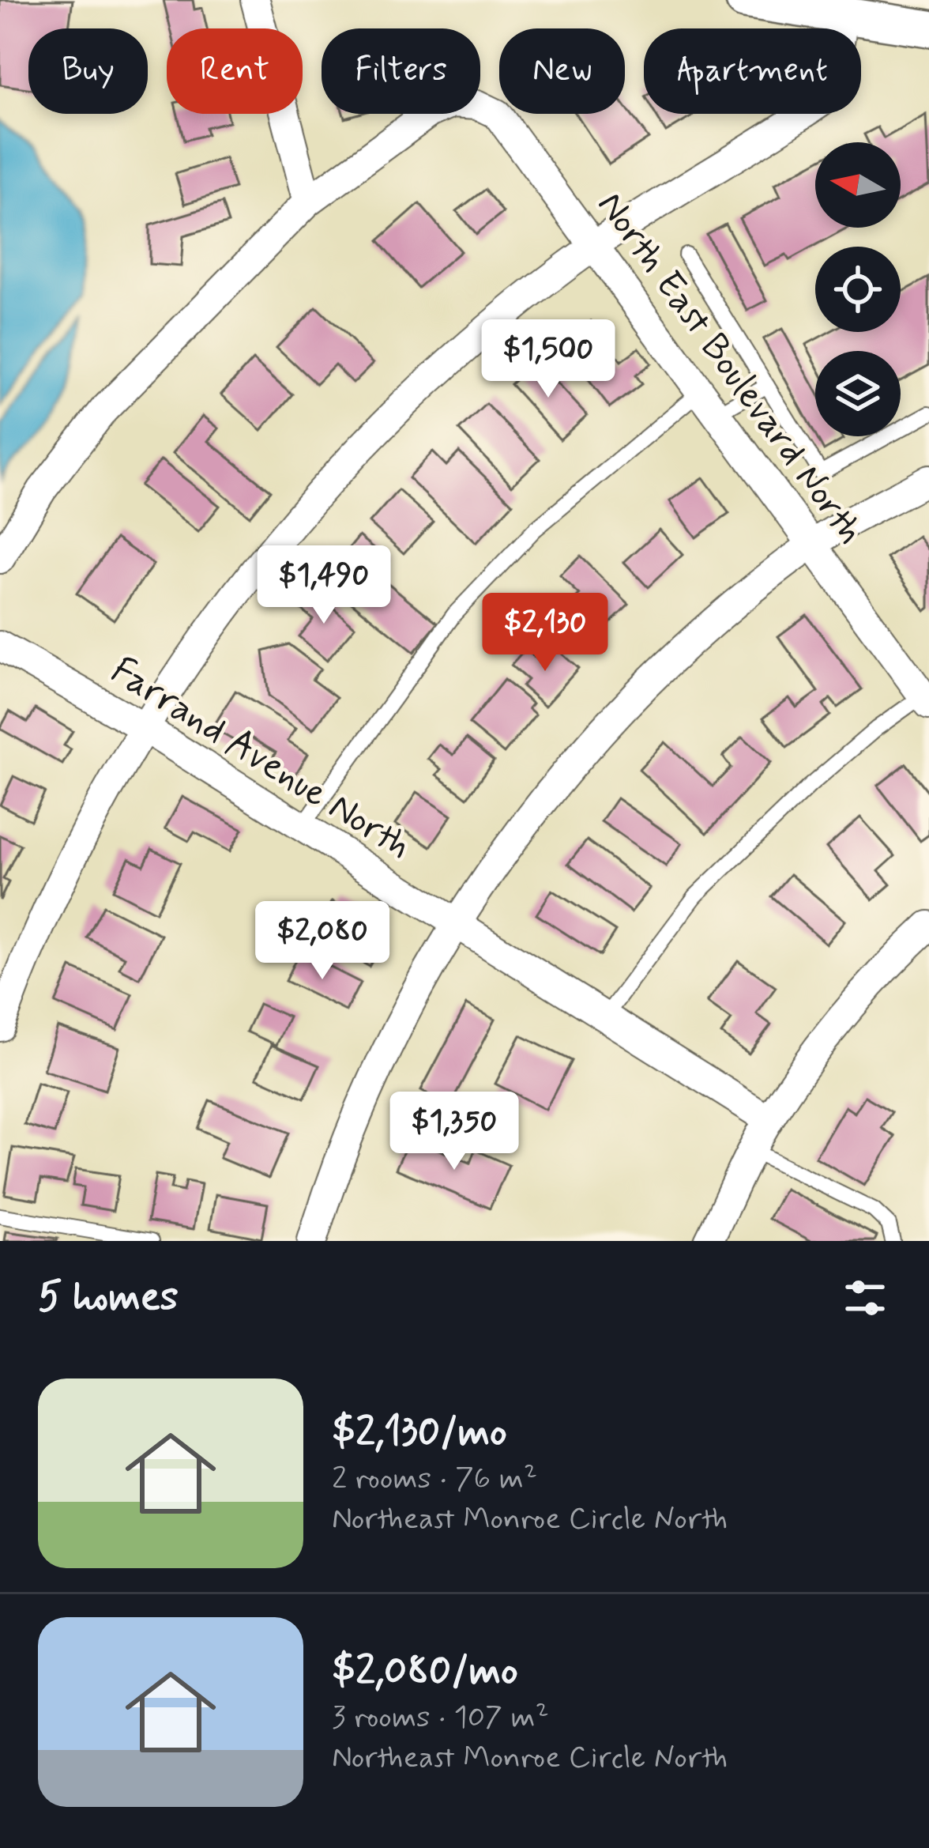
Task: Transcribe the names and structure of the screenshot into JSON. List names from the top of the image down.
{
  "streets": {
    "street": ["North East Boulevard North", "Farrand Avenue North"]
  },
  "north": "left",
  "page": {
    "chip": [
      "Buy",
      "Rent",
      "Filters",
      "New",
      "Apartment"
    ],
    "price": [
      "$1,500",
      "$1,490",
      "$2,130",
      "$2,080",
      "$1,350"
    ],
    "heading": "5 homes",
    "list": [
      {
        "name": "$2,130/mo",
        "note": "2 rooms · 76 m² · Northeast Monroe Circle North"
      },
      {
        "name": "$2,080/mo",
        "note": "3 rooms · 107 m² · Northeast Monroe Circle North"
      }
    ]
  }
}
